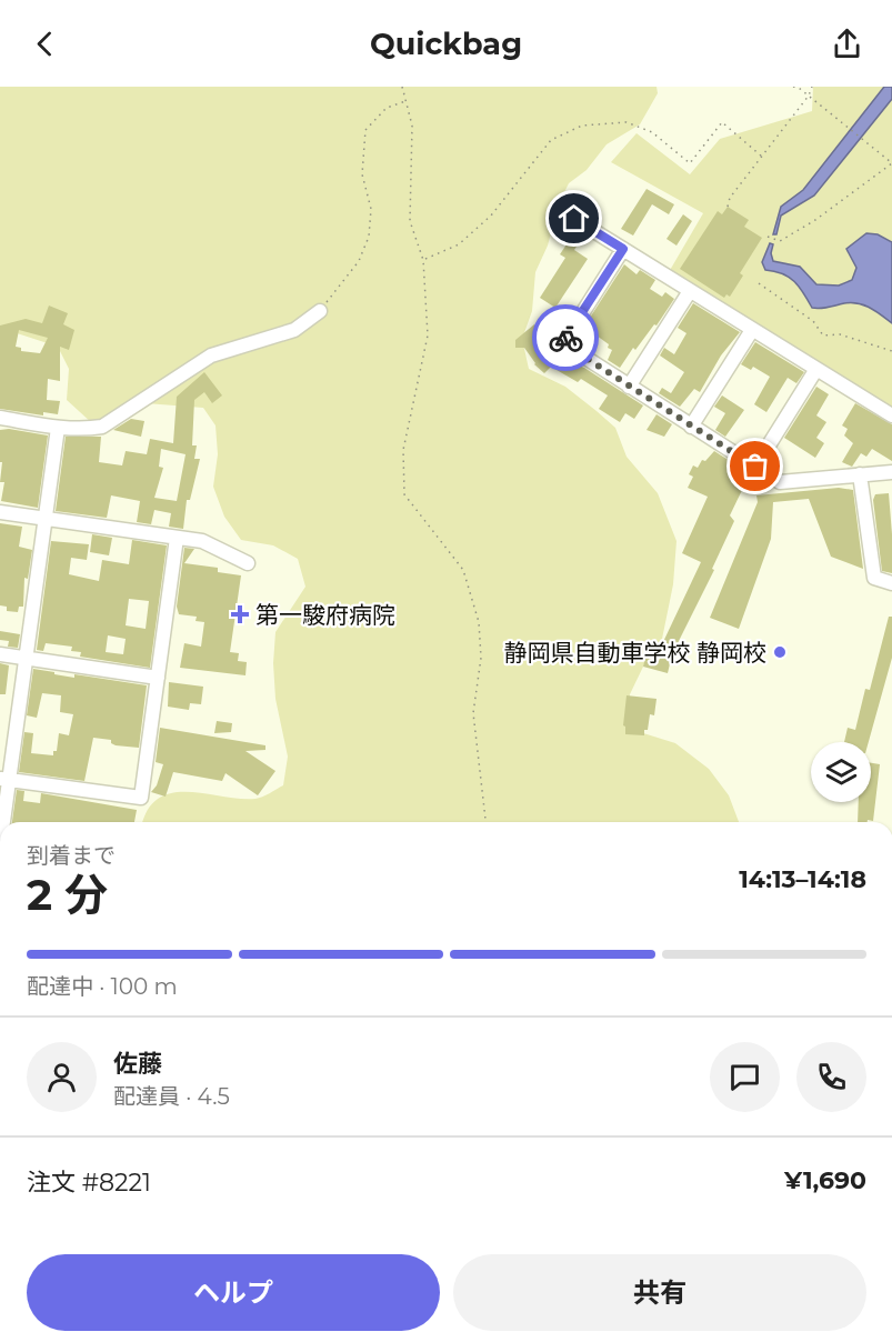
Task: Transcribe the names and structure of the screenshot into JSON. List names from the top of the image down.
{
  "places": {
    "health": ["第一駿府病院"],
    "other": ["静岡県自動車学校 静岡校"]
  },
  "page": {
    "header": "Quickbag",
    "heading": ["2 分", "到着まで", "14:13–14:18"],
    "panel": [
      "佐藤",
      "配達員 · 4.5",
      "注文 #8221",
      "¥1,690"
    ],
    "bar": "配達中 · 100 m",
    "buttons": ["ヘルプ", "共有"]
  }
}
